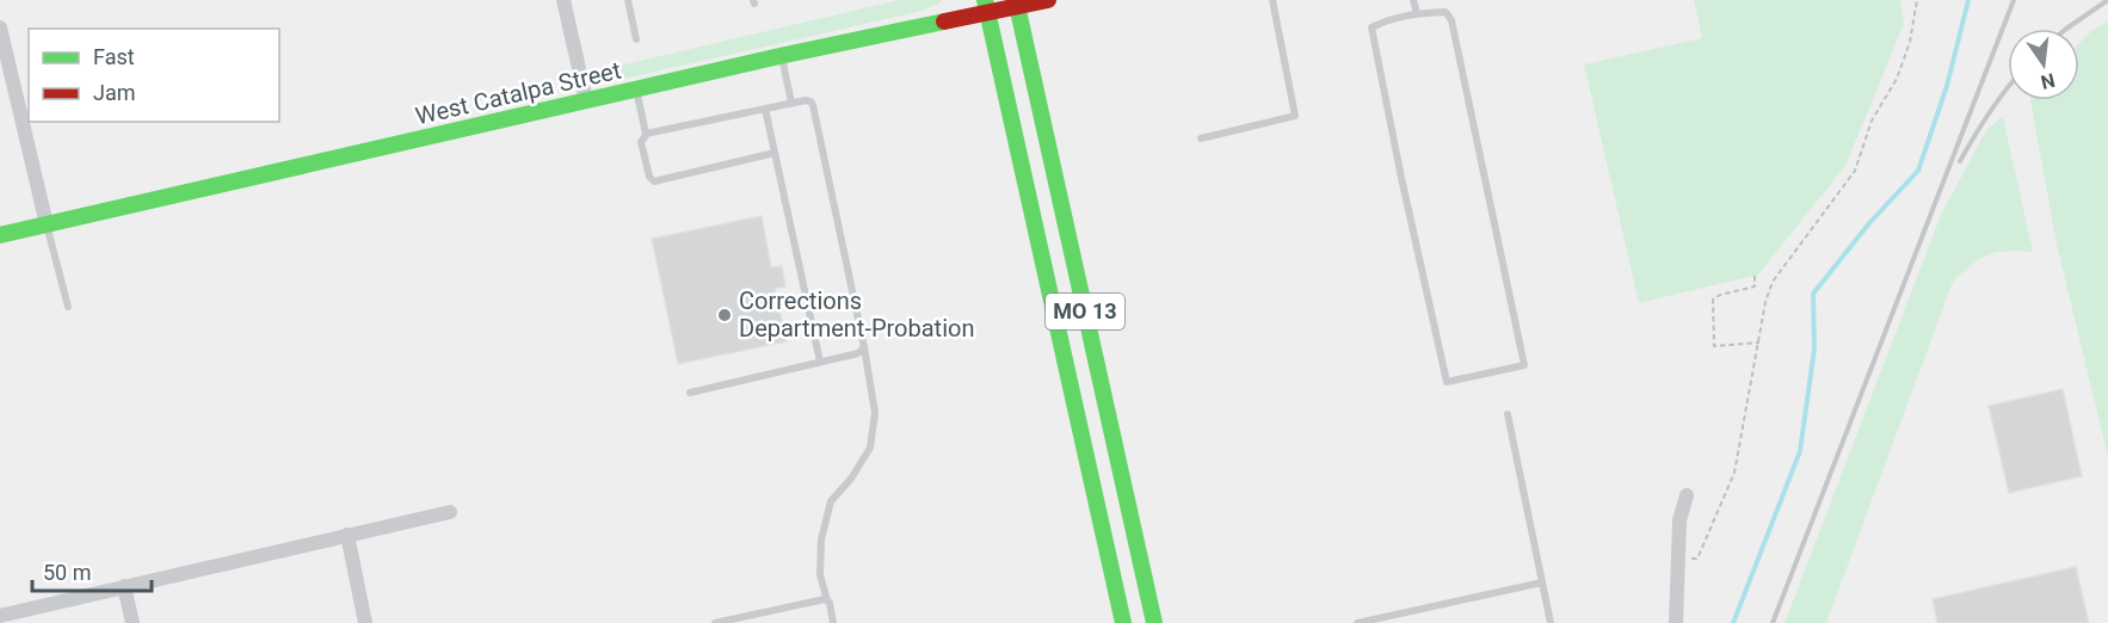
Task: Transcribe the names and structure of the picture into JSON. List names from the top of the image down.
{
  "streets": {
    "main road": ["West Catalpa Street", "MO 13"]
  },
  "crossings": [
    ["West Catalpa Street", "MO 13"]
  ],
  "places": ["Corrections Department-Probation"],
  "legend": ["Fast", "Jam"],
  "scale_bar": "50 m",
  "north": "bottom"
}
